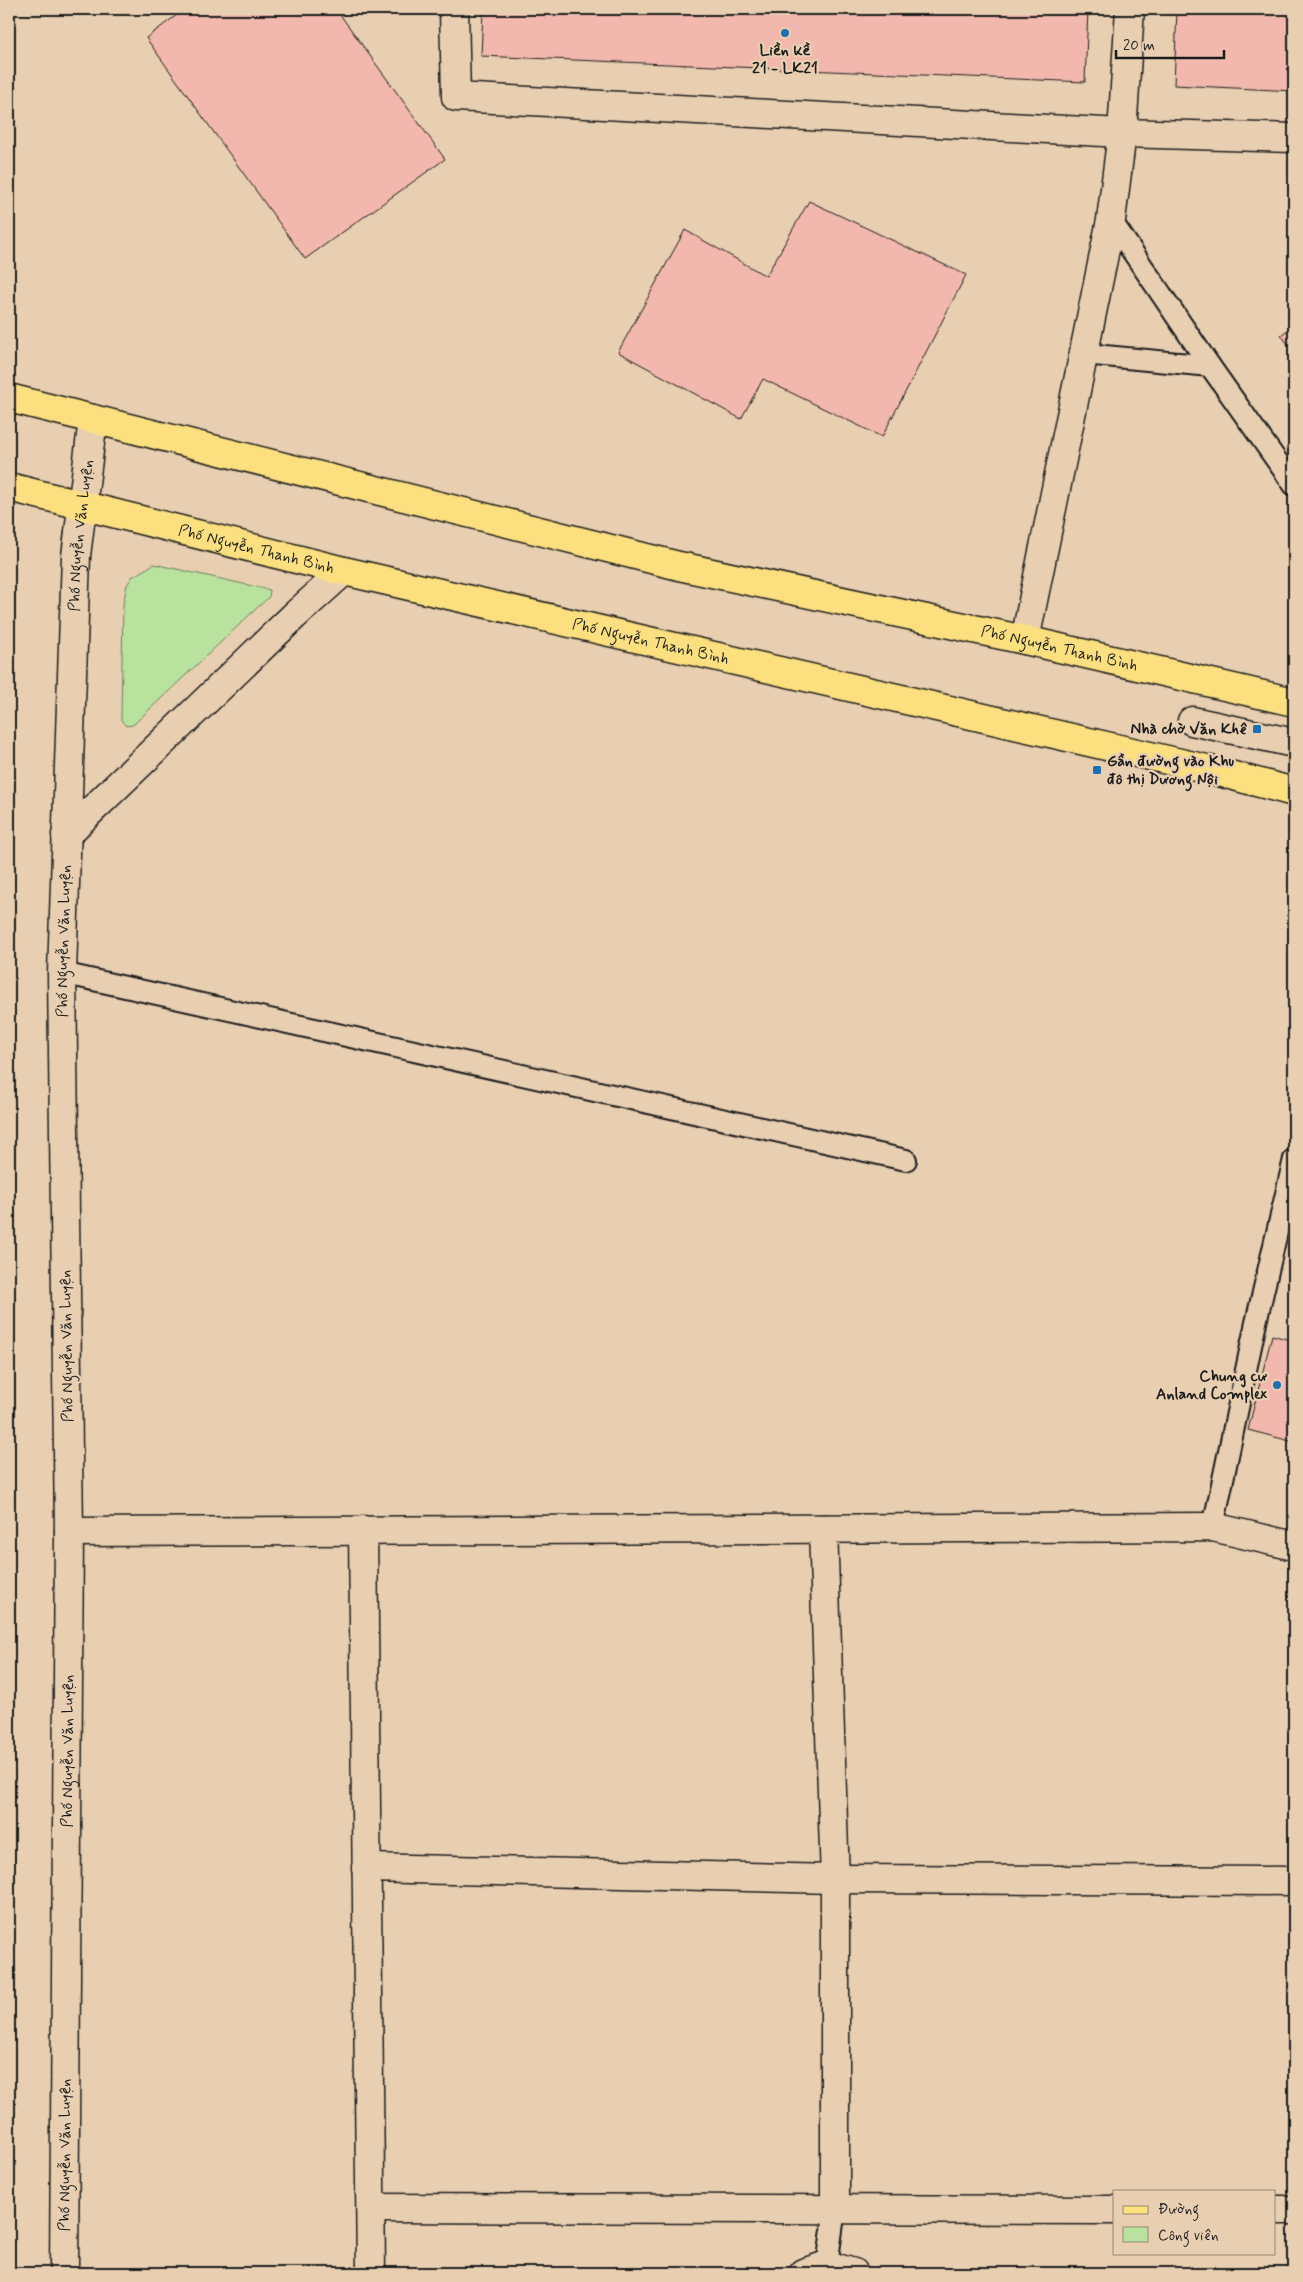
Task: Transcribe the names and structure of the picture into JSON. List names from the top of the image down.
{
  "streets": {
    "main road": ["Phố Nguyễn Thanh Bình"],
    "street": ["Phố Nguyễn Văn Luyện"]
  },
  "crossings": [
    ["Phố Nguyễn Văn Luyện", "Phố Nguyễn Thanh Bình"]
  ],
  "places": {
    "other": ["Liền kề 21 - LK21", "Chung cư Anland Complex"],
    "transit": ["Nhà chờ Văn Khê", "Gần đường vào Khu đô thị Dương Nội"]
  },
  "legend": ["Đường", "Công viên"],
  "scale_bar": "20 m"
}
